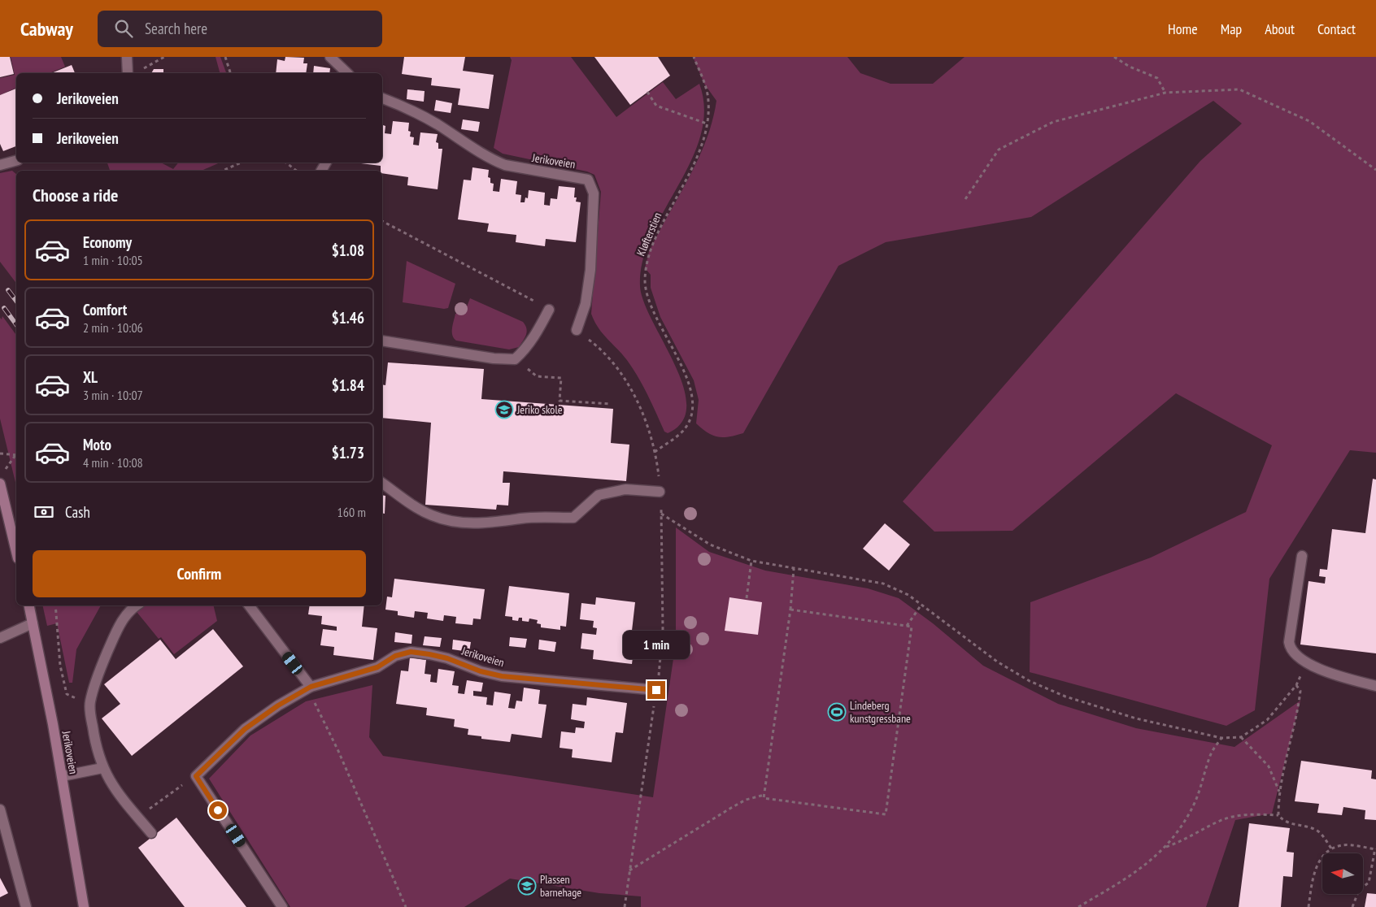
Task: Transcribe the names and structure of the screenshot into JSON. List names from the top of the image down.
{
  "streets": {
    "street": ["Jerikoveien"],
    "path": ["Kløfterstien"]
  },
  "places": {
    "school or university": ["Jeriko skole", "Plassen barnehage"],
    "sports": ["Lindeberg kunstgressbane"]
  },
  "north": "left",
  "page": {
    "header": "Cabway",
    "search": "Search here",
    "nav": [
      "Home",
      "Map",
      "About",
      "Contact"
    ],
    "banner": ["Jerikoveien", "Jerikoveien"],
    "heading": "Choose a ride",
    "list": [
      {
        "name": "Economy",
        "note": "1 min · 10:05",
        "value": "$1.08"
      },
      {
        "name": "Comfort",
        "note": "2 min · 10:06",
        "value": "$1.46"
      },
      {
        "name": "XL",
        "note": "3 min · 10:07",
        "value": "$1.84"
      },
      {
        "name": "Moto",
        "note": "4 min · 10:08",
        "value": "$1.73"
      }
    ],
    "pay": ["Cash", "160 m"],
    "buttons": "Confirm",
    "bubble": "1 min"
  }
}
